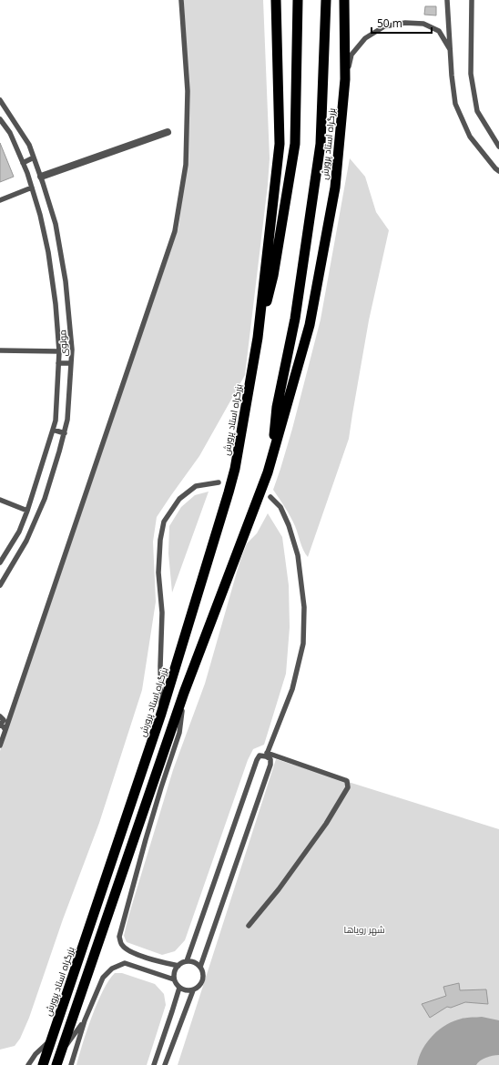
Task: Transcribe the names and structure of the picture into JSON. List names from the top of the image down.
{
  "streets": {
    "highway": ["بزرگراه استاد پرورش"],
    "lane": ["مولوی"]
  },
  "parks": ["شهر رویاها"],
  "scale_bar": "50 m"
}
